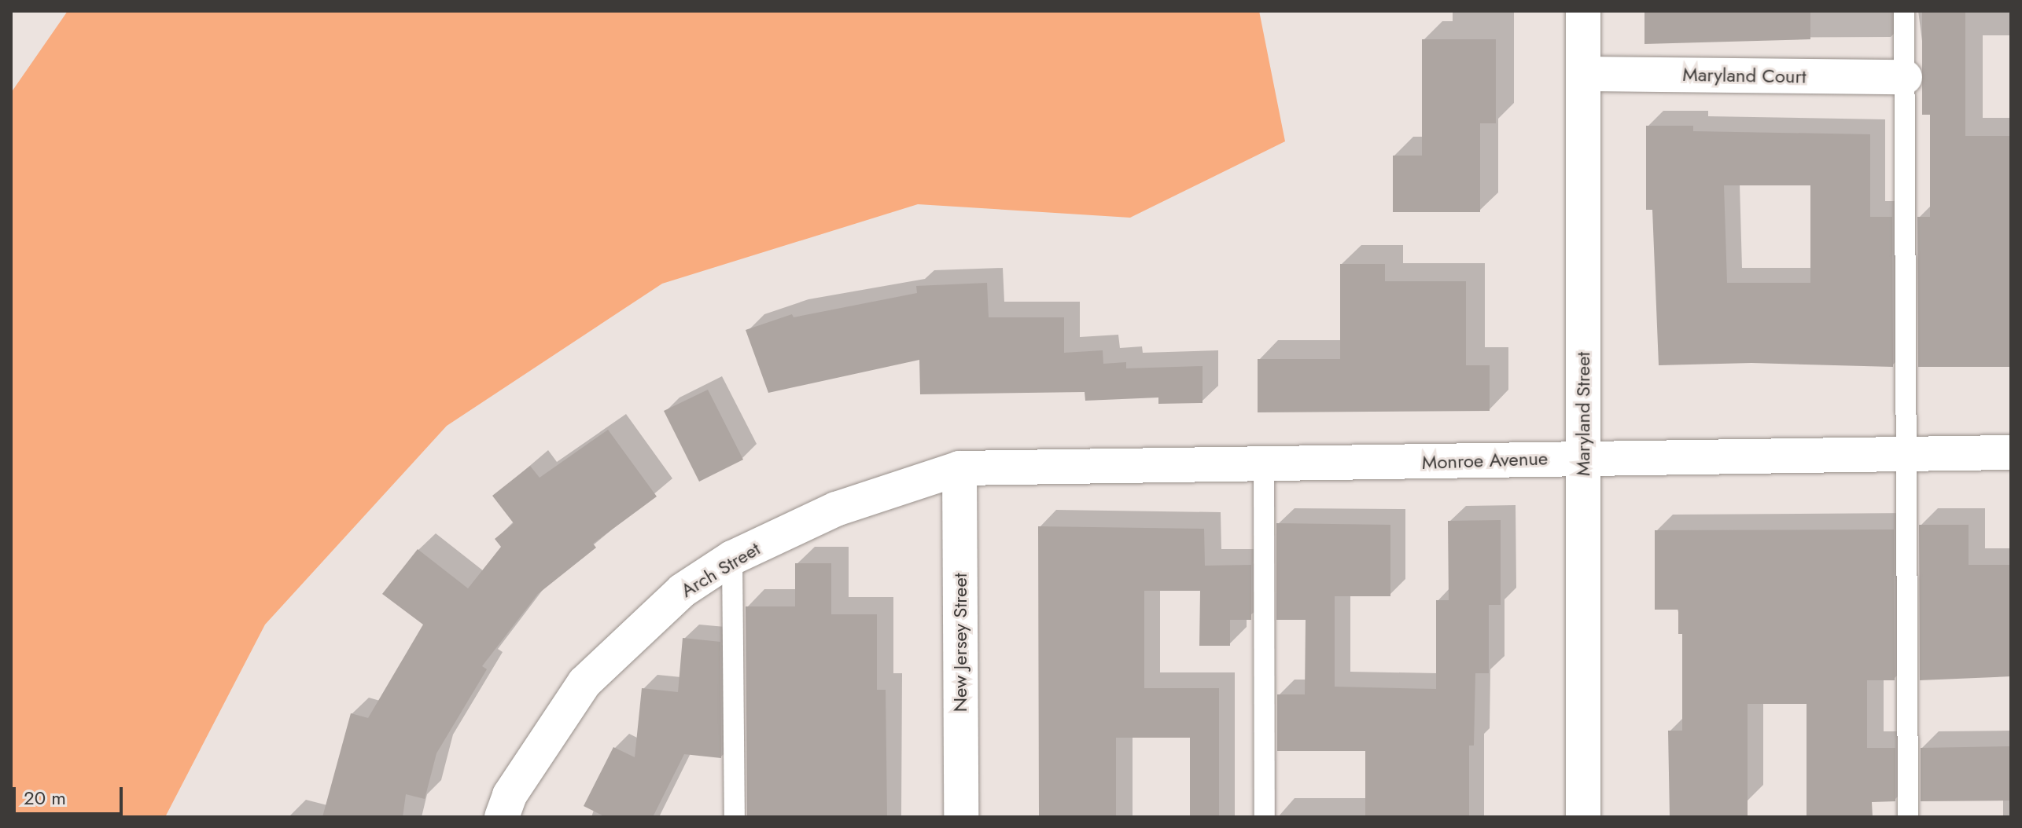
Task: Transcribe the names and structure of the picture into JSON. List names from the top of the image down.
{
  "streets": {
    "street": [
      "Maryland Court",
      "Maryland Street",
      "Monroe Avenue",
      "Arch Street",
      "New Jersey Street"
    ]
  },
  "crossings": [
    ["Maryland Court", "Maryland Street"],
    ["Maryland Street", "Monroe Avenue"],
    ["Monroe Avenue", "Arch Street"],
    ["Monroe Avenue", "New Jersey Street"],
    ["Arch Street", "New Jersey Street"]
  ],
  "scale_bar": "20 m"
}
